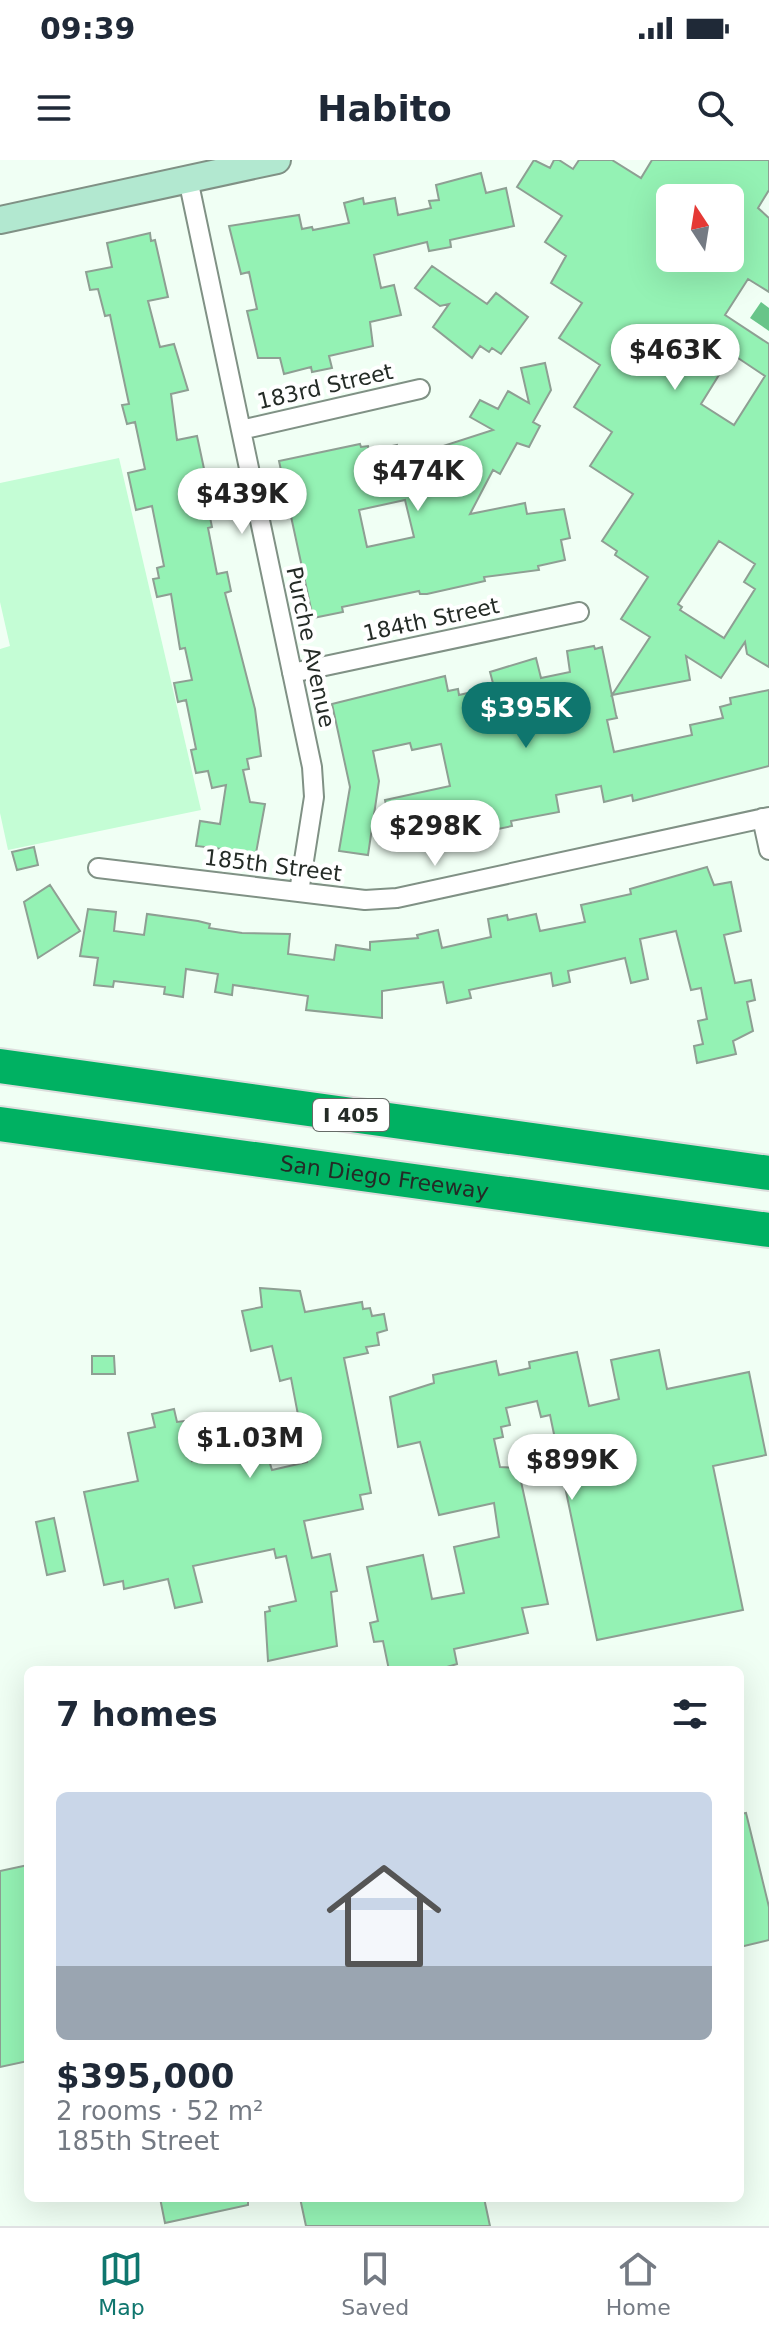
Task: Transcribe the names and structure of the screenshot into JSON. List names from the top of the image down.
{
  "streets": {
    "highway": ["I 405", "San Diego Freeway"],
    "street": [
      "183rd Street",
      "184th Street",
      "Purche Avenue",
      "185th Street"
    ]
  },
  "crossings": [
    ["183rd Street", "Purche Avenue"],
    ["184th Street", "Purche Avenue"],
    ["Purche Avenue", "185th Street"]
  ],
  "north": "top",
  "page": {
    "status": "09:39",
    "header": "Habito",
    "price": [
      "$463K",
      "$474K",
      "$439K",
      "$395K",
      "$298K",
      "$1.03M",
      "$899K"
    ],
    "heading": "7 homes",
    "list": [
      {
        "name": "$395,000",
        "note": "2 rooms · 52 m² · 185th Street"
      }
    ],
    "tabs": ["Map", "Saved", "Home"]
  }
}
